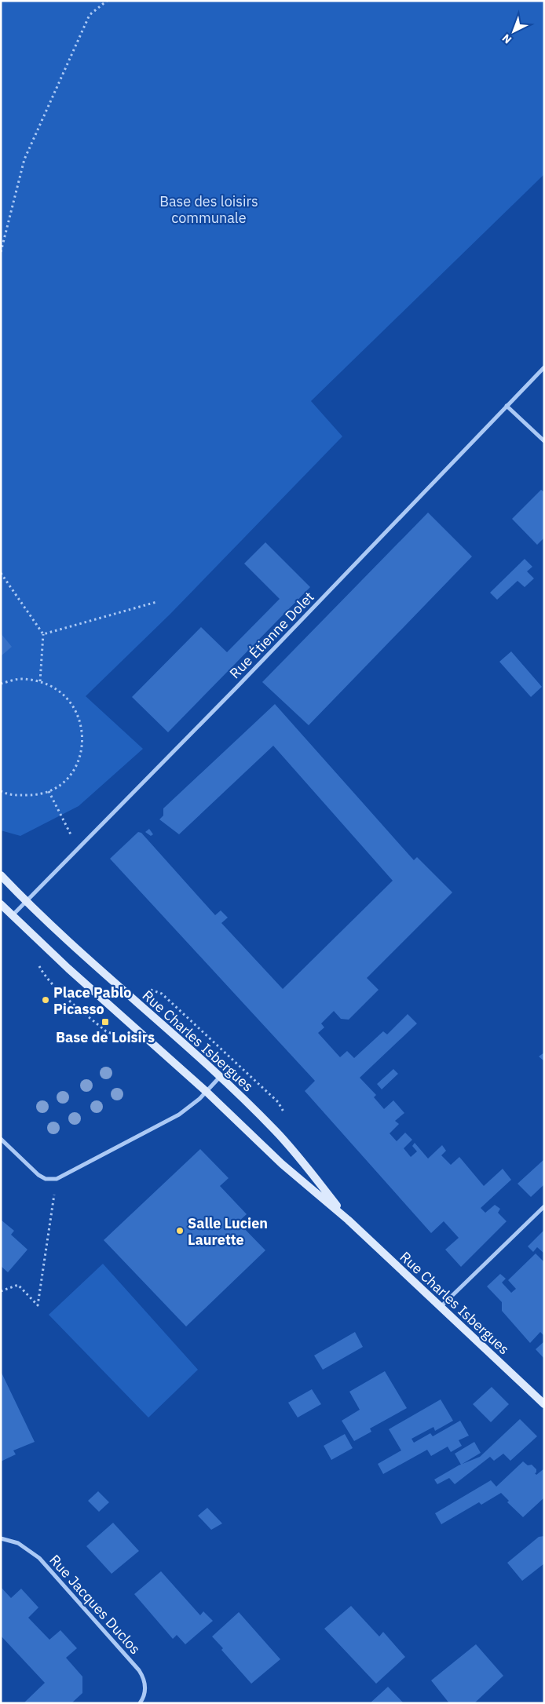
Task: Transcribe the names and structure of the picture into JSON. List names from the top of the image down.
{
  "streets": {
    "main road": ["Rue Charles Isbergues"],
    "street": ["Rue Étienne Dolet", "Rue Jacques Duclos"]
  },
  "crossings": [
    ["Rue Étienne Dolet", "Rue Charles Isbergues"]
  ],
  "parks": ["Base des loisirs communale"],
  "places": {
    "other": ["Place Pablo Picasso", "Salle Lucien Laurette"],
    "transit": ["Base de Loisirs"]
  },
  "north": "bottom left"
}
